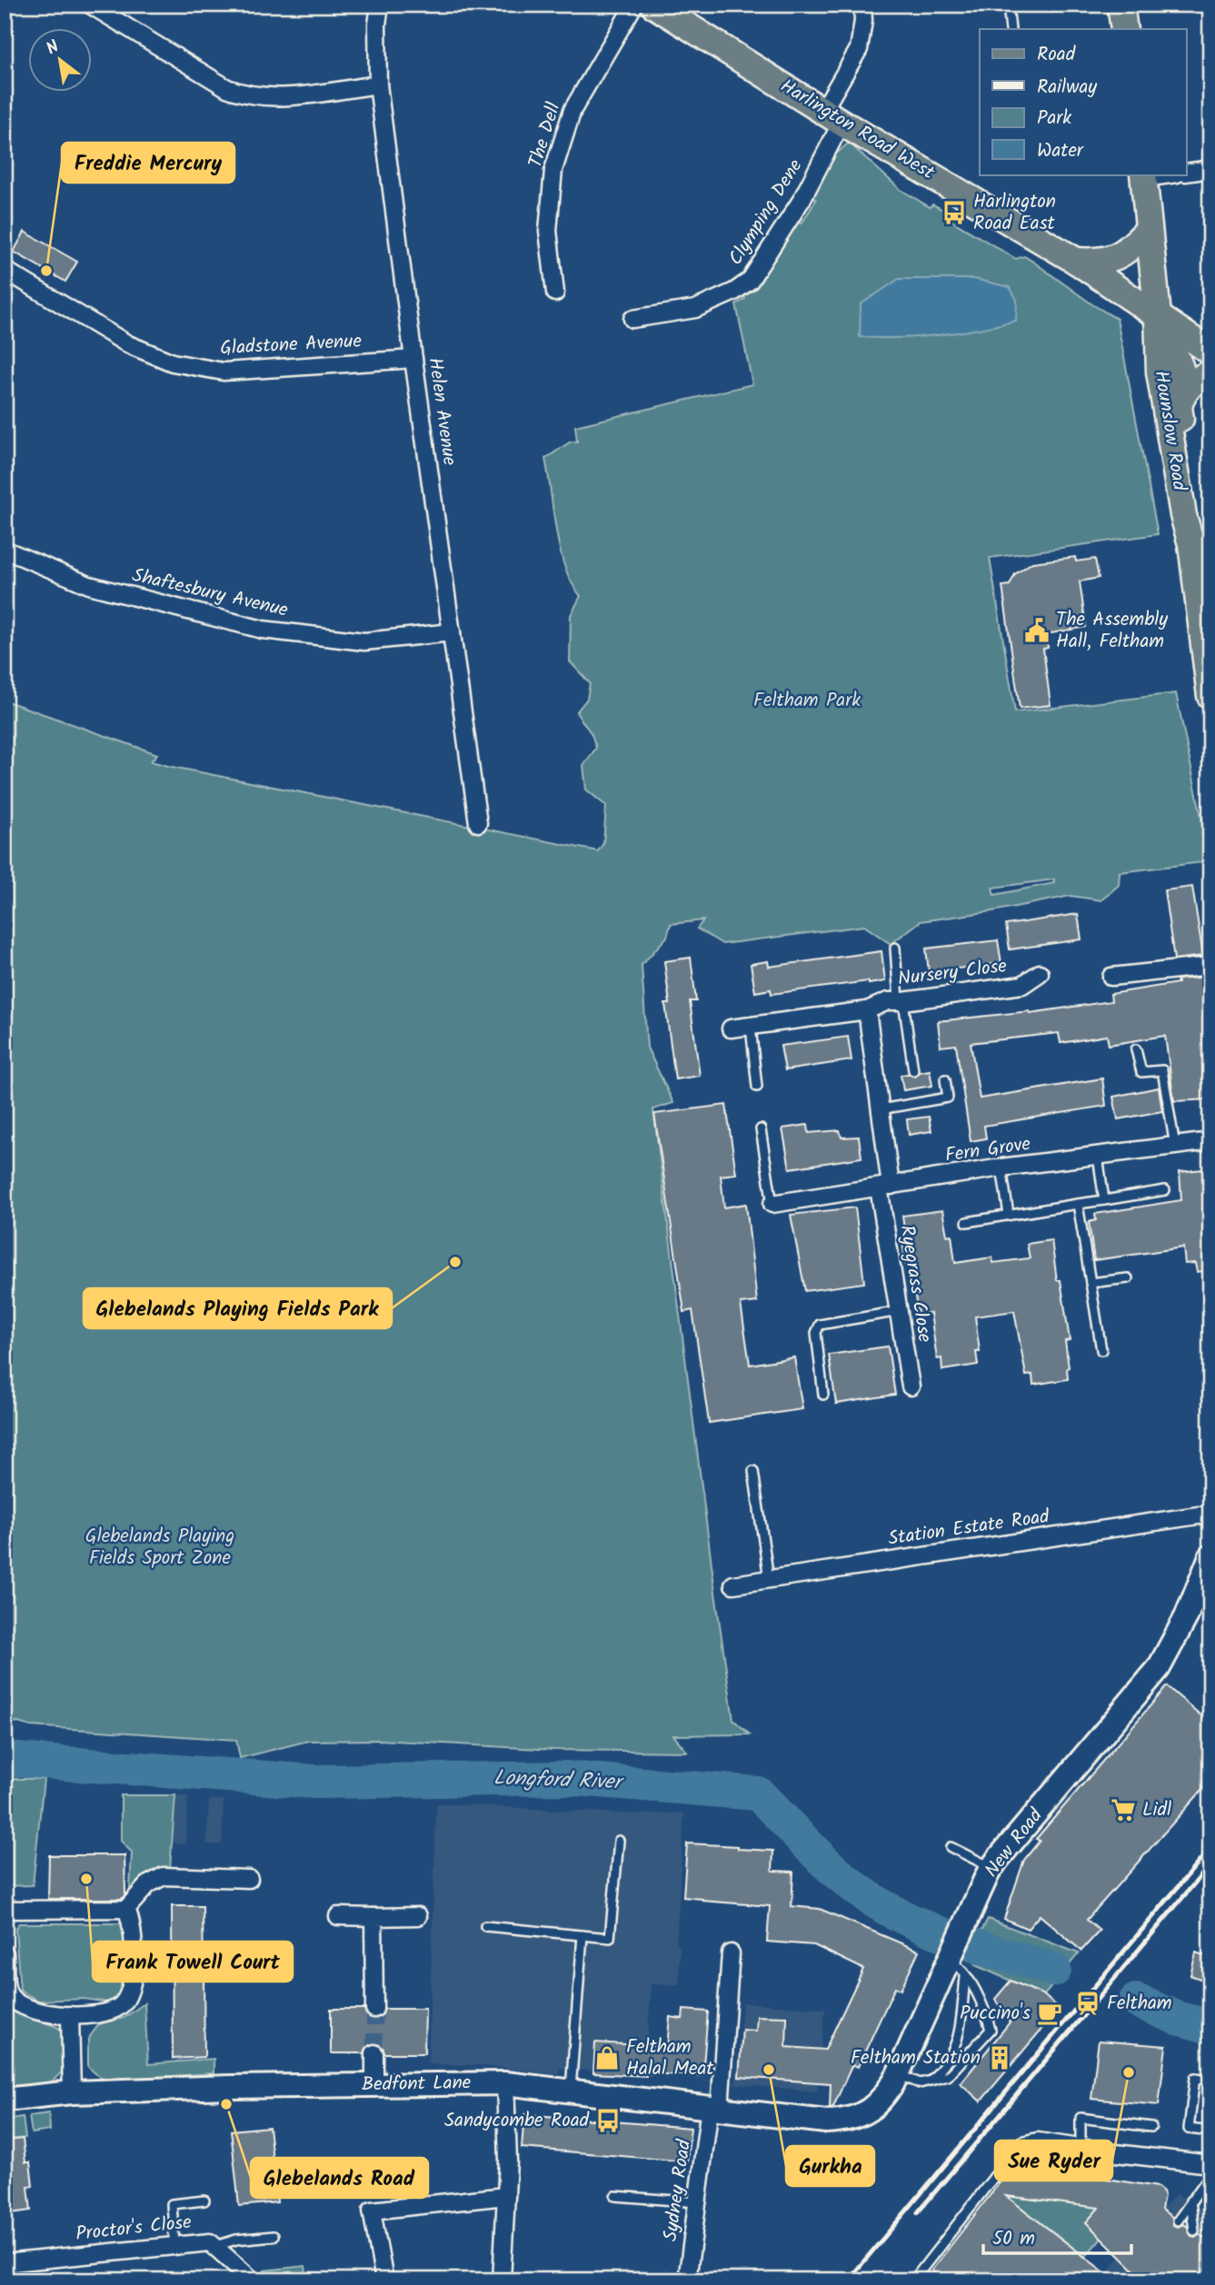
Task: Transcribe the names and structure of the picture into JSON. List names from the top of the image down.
{
  "streets": {
    "main road": [
      "Harlington Road West",
      "Hounslow Road",
      "New Road",
      "Bedfont Lane"
    ],
    "street": [
      "The Dell",
      "Clymping Dene",
      "Gladstone Avenue",
      "Helen Avenue",
      "Shaftesbury Avenue",
      "Nursery Close",
      "Fern Grove",
      "Ryegrass Close",
      "Station Estate Road",
      "Sydney Road",
      "Proctor's Close"
    ]
  },
  "crossings": [
    ["Harlington Road West", "Clymping Dene"],
    ["Harlington Road West", "Hounslow Road"],
    ["Gladstone Avenue", "Helen Avenue"],
    ["Helen Avenue", "Shaftesbury Avenue"],
    ["Fern Grove", "Ryegrass Close"],
    ["New Road", "Bedfont Lane"],
    ["Bedfont Lane", "Sydney Road"]
  ],
  "water": ["Longford River"],
  "parks": ["Feltham Park", "Glebelands Playing Fields Sport Zone"],
  "places": {
    "bus stop": ["Harlington Road East", "Sandycombe Road"],
    "other": [
      "Freddie Mercury",
      "Glebelands Playing Fields Park",
      "Frank Towell Court",
      "Gurkha",
      "Sue Ryder",
      "Glebelands Road"
    ],
    "public building": ["The Assembly Hall, Feltham"],
    "supermarket": ["Lidl"],
    "station": ["Feltham"],
    "cafe": ["Puccino's"],
    "shop": ["Feltham Halal Meat"],
    "building": ["Feltham Station"]
  },
  "legend": [
    "Road",
    "Railway",
    "Park",
    "Water"
  ],
  "scale_bar": "50 m",
  "north": "top left"
}
